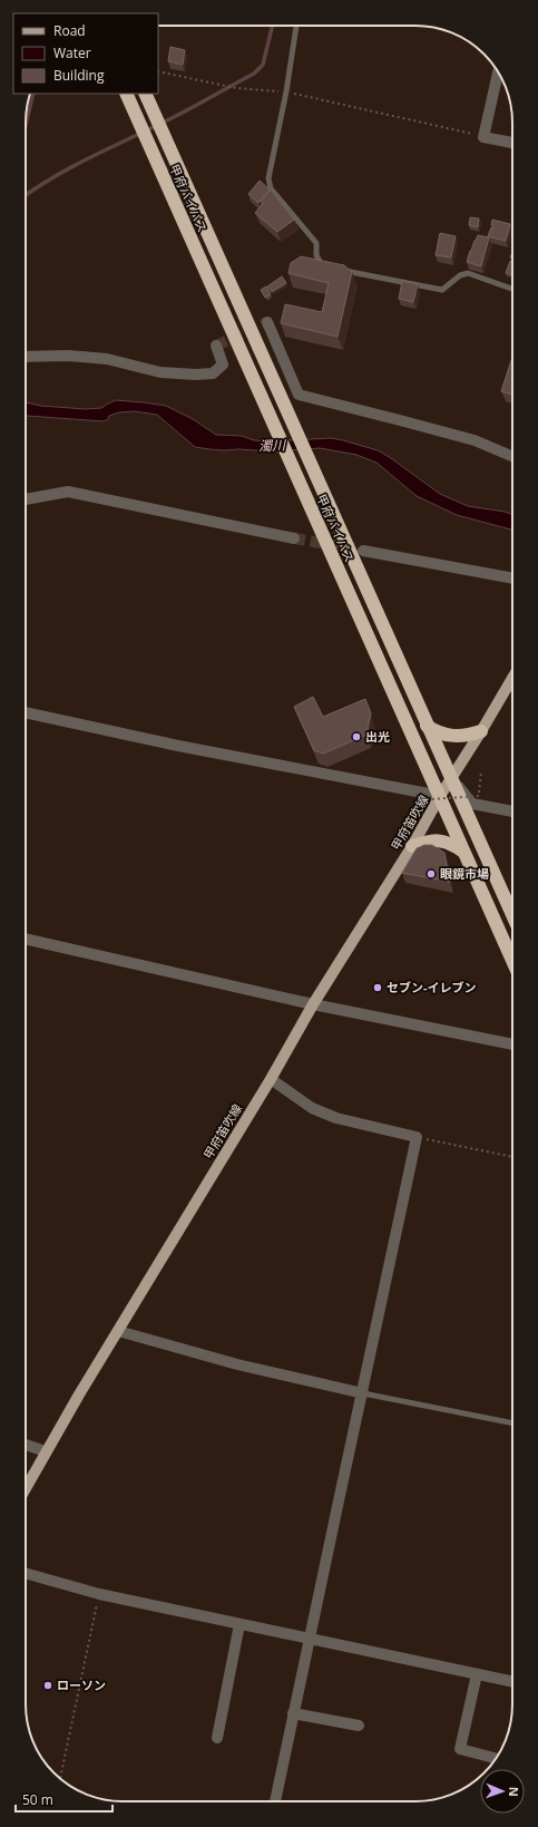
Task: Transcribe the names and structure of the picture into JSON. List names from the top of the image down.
{
  "streets": {
    "highway": ["甲府バイパス"],
    "main road": ["甲府笛吹線"]
  },
  "crossings": [
    ["甲府バイパス", "甲府笛吹線"]
  ],
  "water": ["濁川"],
  "places": [
    "出光",
    "眼鏡市場",
    "セブン-イレブン",
    "ローソン"
  ],
  "legend": ["Road", "Water", "Building"],
  "scale_bar": "50 m",
  "north": "right"
}
